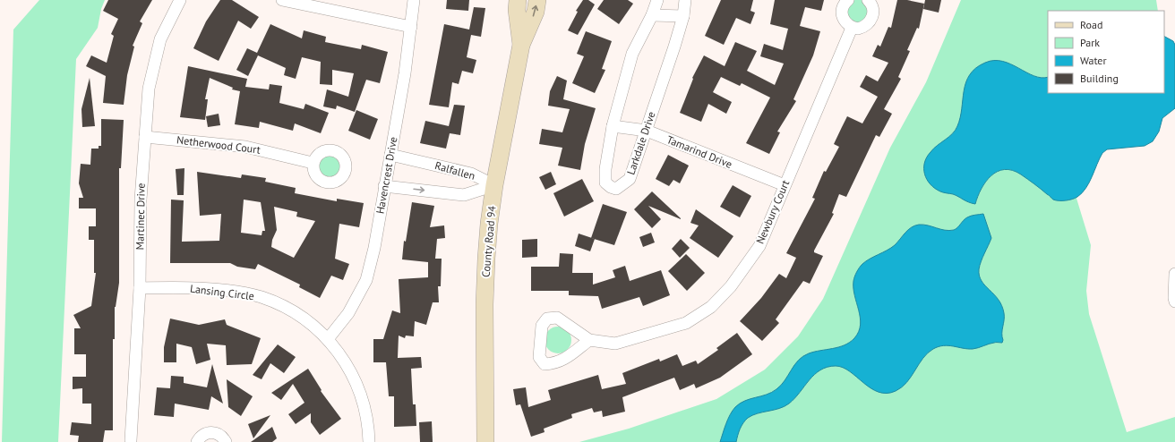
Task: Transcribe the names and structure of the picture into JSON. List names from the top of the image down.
{
  "streets": {
    "street": [
      "Larkdale Drive",
      "Netherwood Court",
      "Tamarind Drive",
      "Ralfallen",
      "Havencrest Drive",
      "Newbury Court",
      "Martinec Drive",
      "County Road 94",
      "Lansing Circle"
    ]
  },
  "crossings": [
    ["Larkdale Drive", "Tamarind Drive"],
    ["Netherwood Court", "Martinec Drive"],
    ["Tamarind Drive", "Newbury Court"],
    ["Ralfallen", "Havencrest Drive"],
    ["Ralfallen", "County Road 94"],
    ["Havencrest Drive", "Lansing Circle"],
    ["Martinec Drive", "Lansing Circle"]
  ],
  "legend": [
    "Road",
    "Park",
    "Water",
    "Building"
  ]
}
